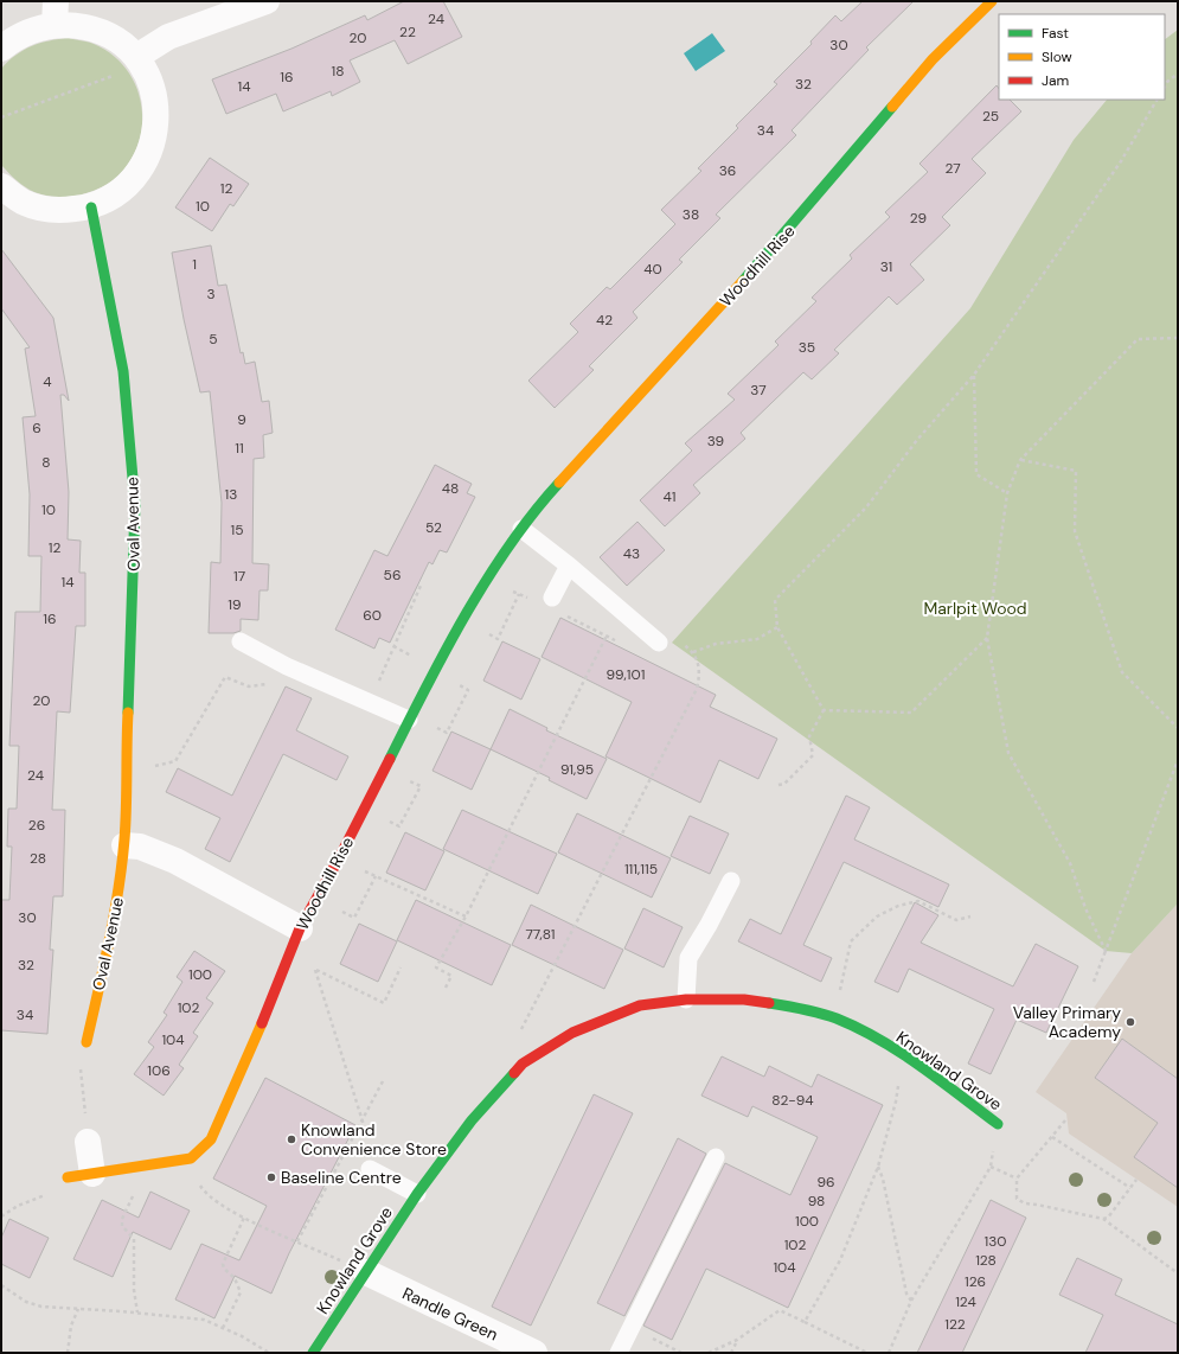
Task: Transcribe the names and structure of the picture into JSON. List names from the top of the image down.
{
  "streets": {
    "street": [
      "Woodhill Rise",
      "Oval Avenue",
      "Knowland Grove",
      "Randle Green"
    ]
  },
  "crossings": [
    ["Knowland Grove", "Randle Green"]
  ],
  "parks": ["Marlpit Wood"],
  "places": ["Valley Primary Academy", "Knowland Convenience Store", "Baseline Centre"],
  "house_numbers": [
    "24",
    "22",
    "20",
    "30",
    "18",
    "16",
    "32",
    "14",
    "25",
    "34",
    "27",
    "36",
    "12",
    "10",
    "38",
    "29",
    "1",
    "31",
    "40",
    "3",
    "42",
    "5",
    "35",
    "4",
    "37",
    "9",
    "6",
    "39",
    "11",
    "8",
    "48",
    "13",
    "41",
    "10",
    "52",
    "15",
    "12",
    "43",
    "56",
    "17",
    "14",
    "19",
    "60",
    "16",
    "99,101",
    "20",
    "91,95",
    "24",
    "26",
    "28",
    "111,115",
    "30",
    "77,81",
    "32",
    "100",
    "102",
    "34",
    "104",
    "106",
    "82-94",
    "96",
    "98",
    "100",
    "130",
    "102",
    "128",
    "104",
    "126",
    "124",
    "122"
  ],
  "legend": ["Fast", "Slow", "Jam"]
}
